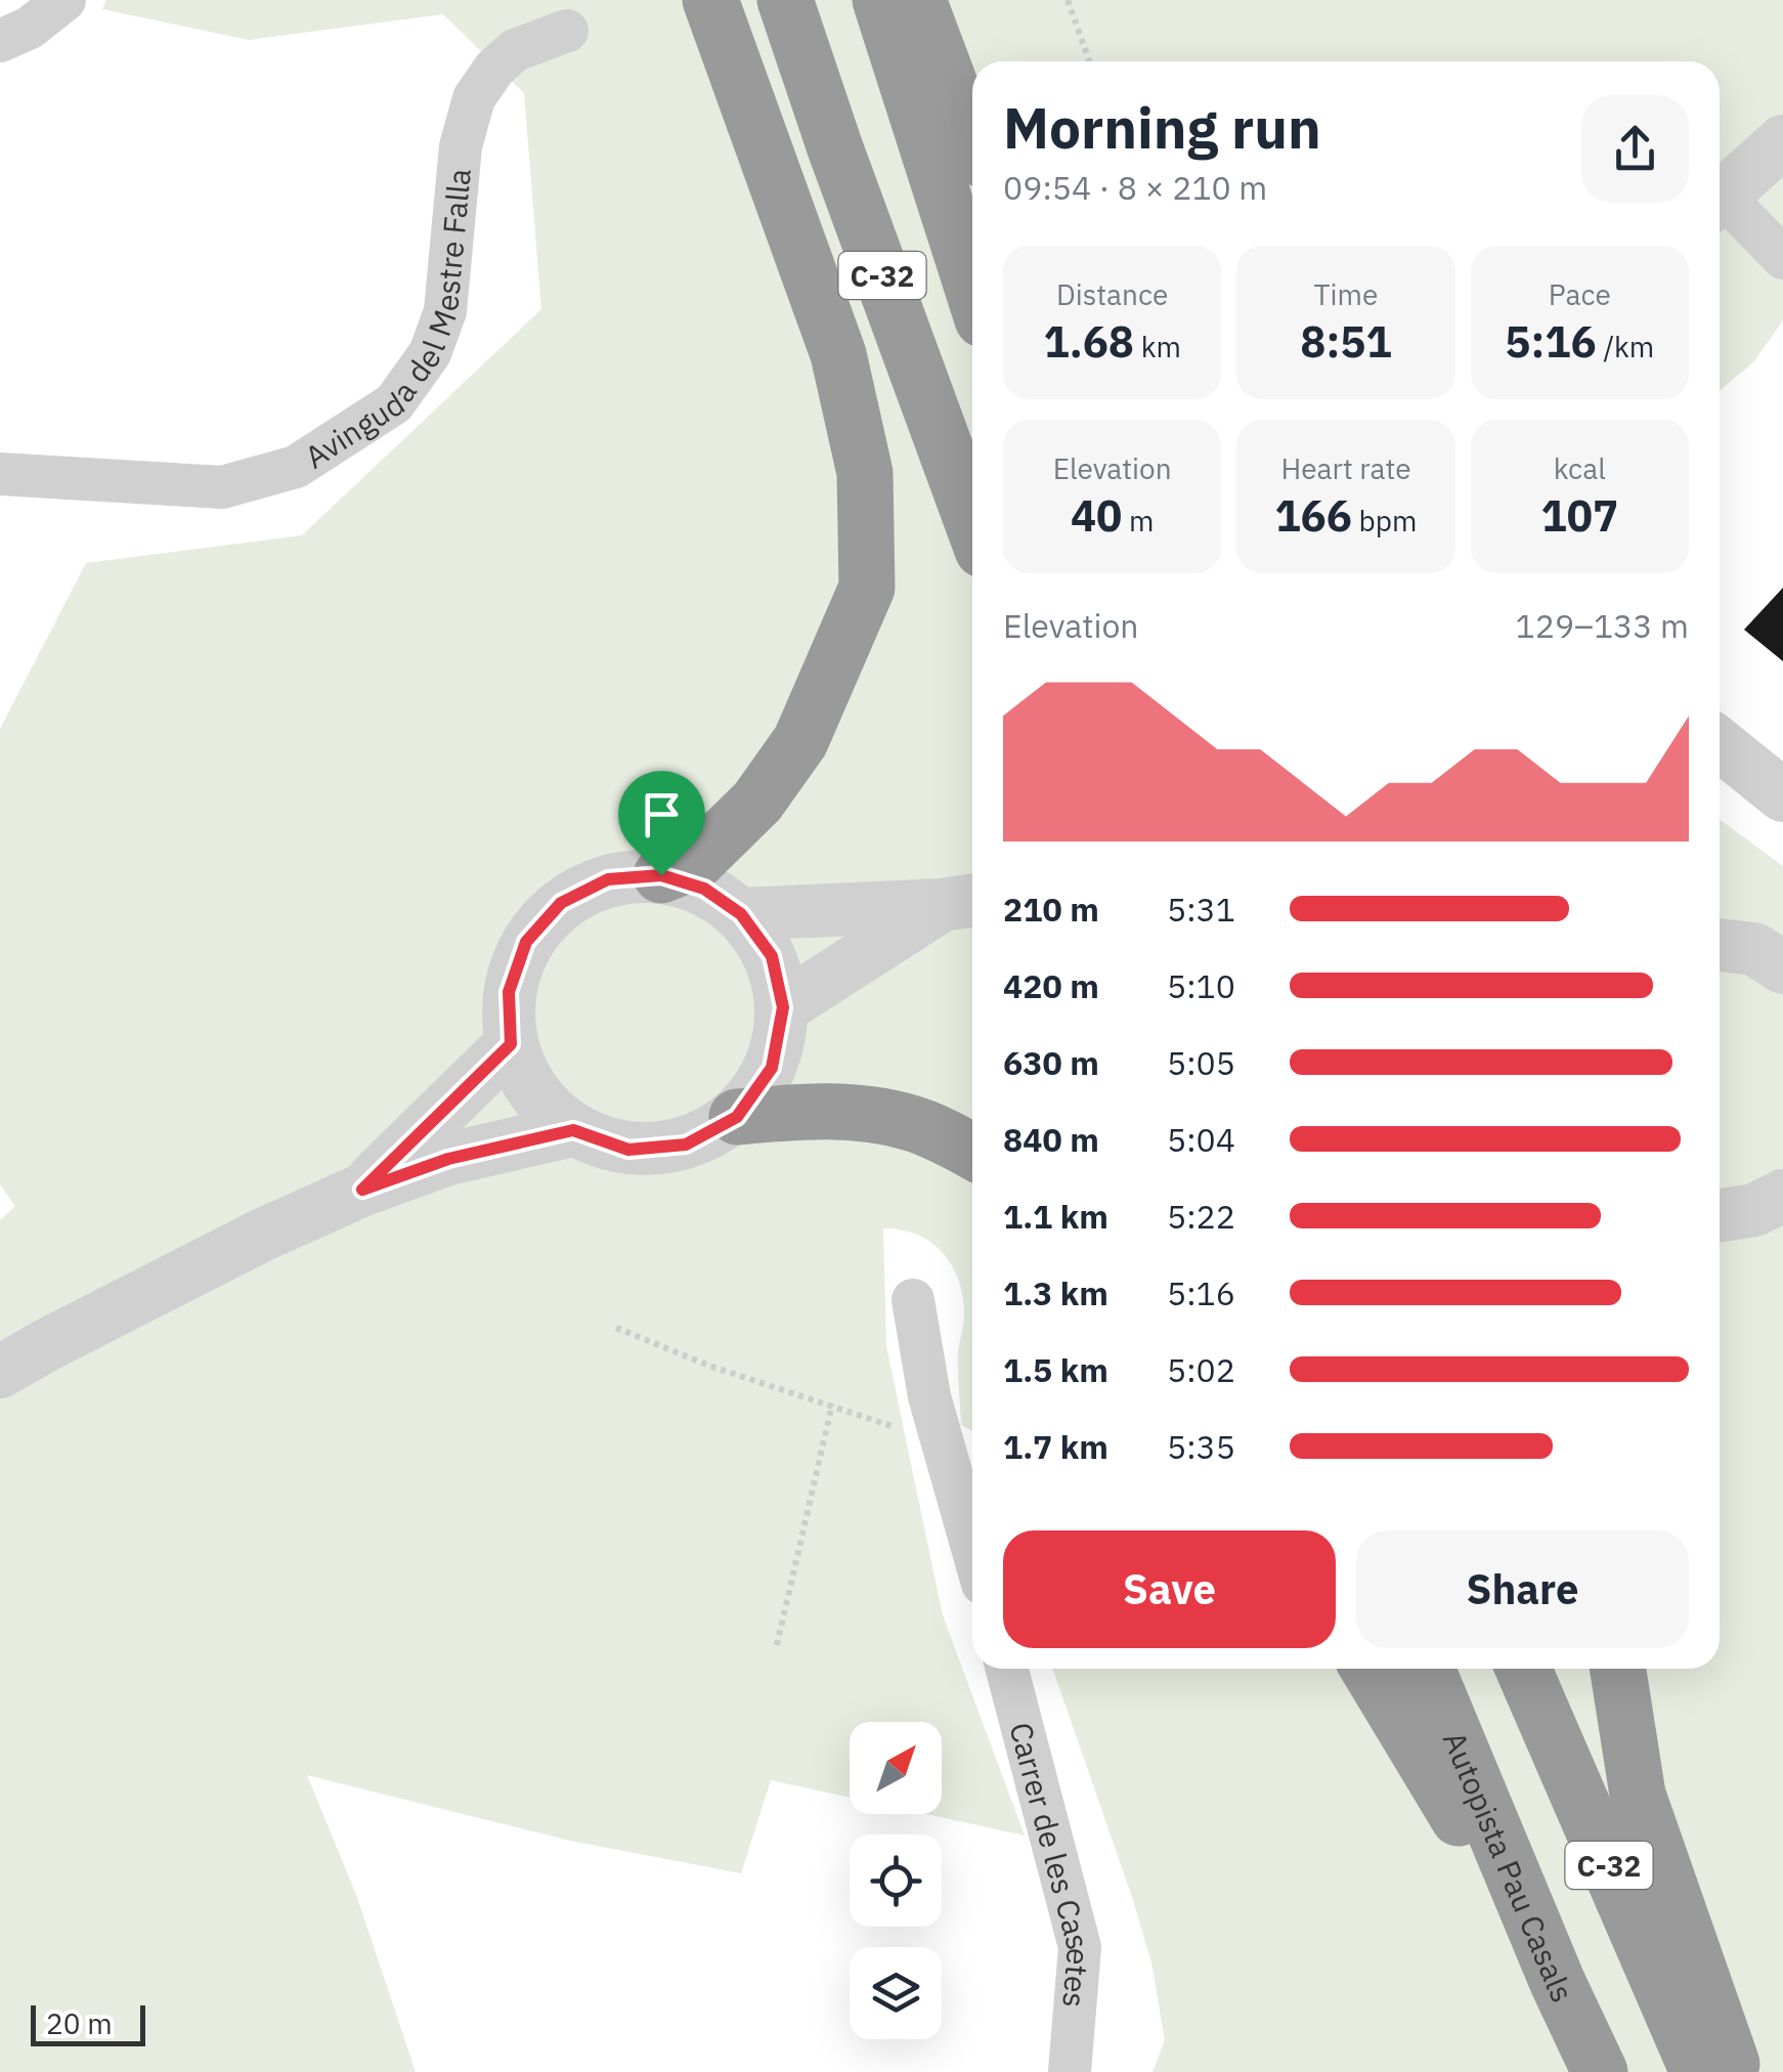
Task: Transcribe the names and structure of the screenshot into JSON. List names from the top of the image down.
{
  "streets": {
    "highway": ["C-32", "Autopista Pau Casals"],
    "street": ["Avinguda del Mestre Falla", "Carrer de les Casetes"]
  },
  "scale_bar": "20 m",
  "north": "top right",
  "page": {
    "heading": ["Morning run", "09:54 · 8 × 210 m"],
    "stats": [
      ["Distance", "1.68 km"],
      ["Time", "8:51"],
      ["Pace", "5:16 /km"],
      ["Elevation", "40 m"],
      ["Heart rate", "166 bpm"],
      ["kcal", "107"]
    ],
    "chart": ["Elevation", "129–133 m"],
    "list": [
      {
        "name": "210 m",
        "note": "5:31"
      },
      {
        "name": "420 m",
        "note": "5:10"
      },
      {
        "name": "630 m",
        "note": "5:05"
      },
      {
        "name": "840 m",
        "note": "5:04"
      },
      {
        "name": "1.1 km",
        "note": "5:22"
      },
      {
        "name": "1.3 km",
        "note": "5:16"
      },
      {
        "name": "1.5 km",
        "note": "5:02"
      },
      {
        "name": "1.7 km",
        "note": "5:35"
      }
    ],
    "buttons": ["Save", "Share"],
    "scale": "20 m"
  }
}
